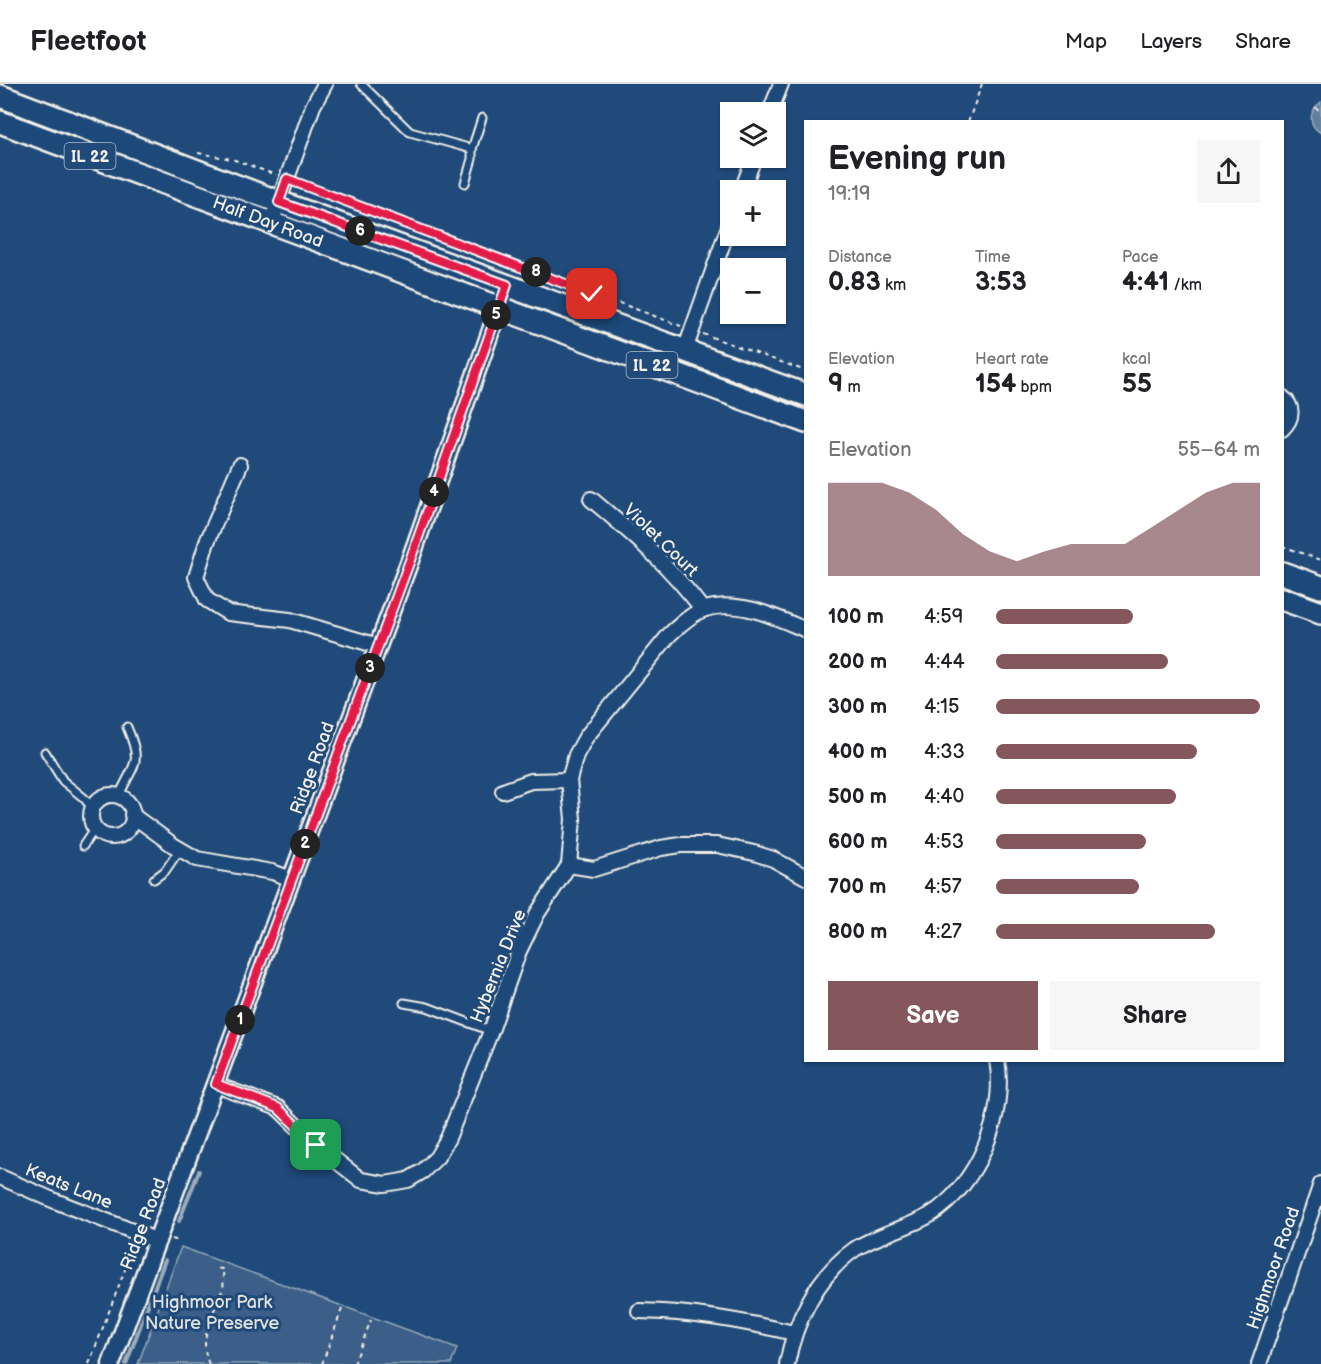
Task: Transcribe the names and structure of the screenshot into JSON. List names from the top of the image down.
{
  "streets": {
    "main road": ["IL 22", "Half Day Road"],
    "street": [
      "Violet Court",
      "Ridge Road",
      "Hybernia Drive",
      "Keats Lane",
      "Highmoor Road"
    ]
  },
  "crossings": [
    ["Half Day Road", "Ridge Road"],
    ["Violet Court", "Hybernia Drive"],
    ["Ridge Road", "Hybernia Drive"],
    ["Ridge Road", "Keats Lane"]
  ],
  "parks": ["Highmoor Park Nature Preserve"],
  "page": {
    "header": "Fleetfoot",
    "nav": ["Map", "Layers", "Share"],
    "map_buttons": ["+", "−"],
    "heading": ["Evening run", "19:19"],
    "pins": [
      "6",
      "8",
      "5",
      "4",
      "3",
      "2",
      "1"
    ],
    "stats": [
      ["Distance", "0.83 km"],
      ["Time", "3:53"],
      ["Pace", "4:41 /km"],
      ["Elevation", "9 m"],
      ["Heart rate", "154 bpm"],
      ["kcal", "55"]
    ],
    "chart": ["Elevation", "55–64 m"],
    "list": [
      {
        "name": "100 m",
        "note": "4:59"
      },
      {
        "name": "200 m",
        "note": "4:44"
      },
      {
        "name": "300 m",
        "note": "4:15"
      },
      {
        "name": "400 m",
        "note": "4:33"
      },
      {
        "name": "500 m",
        "note": "4:40"
      },
      {
        "name": "600 m",
        "note": "4:53"
      },
      {
        "name": "700 m",
        "note": "4:57"
      },
      {
        "name": "800 m",
        "note": "4:27"
      }
    ],
    "buttons": ["Save", "Share"]
  }
}
